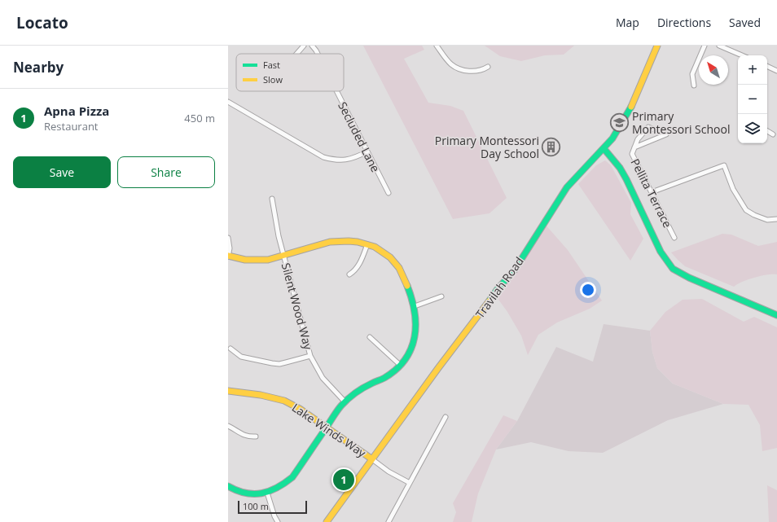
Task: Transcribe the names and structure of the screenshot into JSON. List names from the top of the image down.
{
  "streets": {
    "main road": ["Travilah Road", "Lake Winds Way"],
    "street": ["Secluded Lane", "Pellita Terrace", "Silent Wood Way"]
  },
  "crossings": [
    ["Travilah Road", "Lake Winds Way"]
  ],
  "places": {
    "school or university": ["Primary Montessori School"],
    "building": ["Primary Montessori Day School"]
  },
  "legend": ["Fast", "Slow"],
  "scale_bar": "100 m",
  "north": "top left",
  "page": {
    "header": "Locato",
    "nav": ["Map", "Directions", "Saved"],
    "heading": "Nearby",
    "map_buttons": ["+", "−"],
    "list": [
      {
        "mark": "1",
        "name": "Apna Pizza",
        "note": "Restaurant",
        "value": "450 m"
      }
    ],
    "buttons": ["Save", "Share"],
    "pins": "1",
    "scale": "100 m"
  }
}
